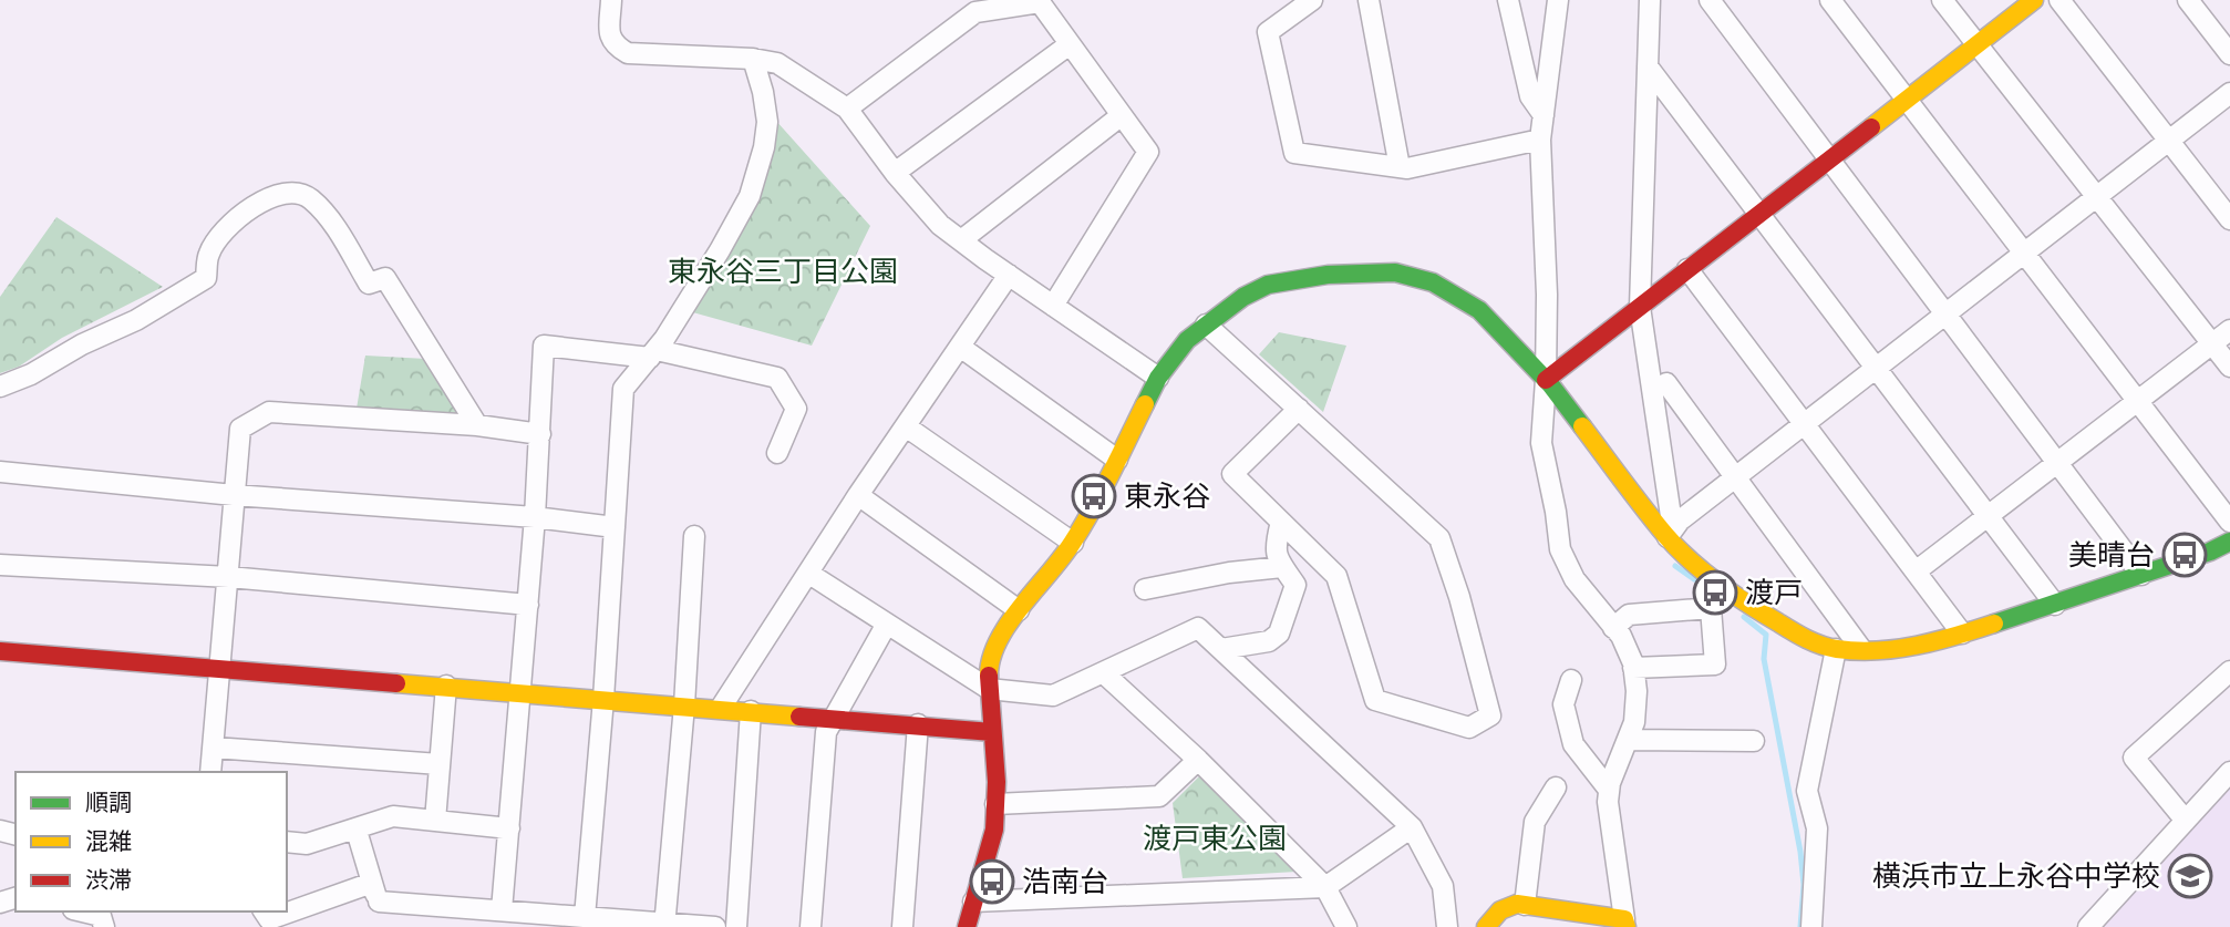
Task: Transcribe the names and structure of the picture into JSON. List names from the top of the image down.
{
  "parks": ["東永谷三丁目公園", "渡戸東公園"],
  "places": {
    "bus stop": [
      "東永谷",
      "美晴台",
      "渡戸",
      "浩南台"
    ],
    "school or university": ["横浜市立上永谷中学校"]
  },
  "legend": ["順調", "混雑", "渋滞"]
}
